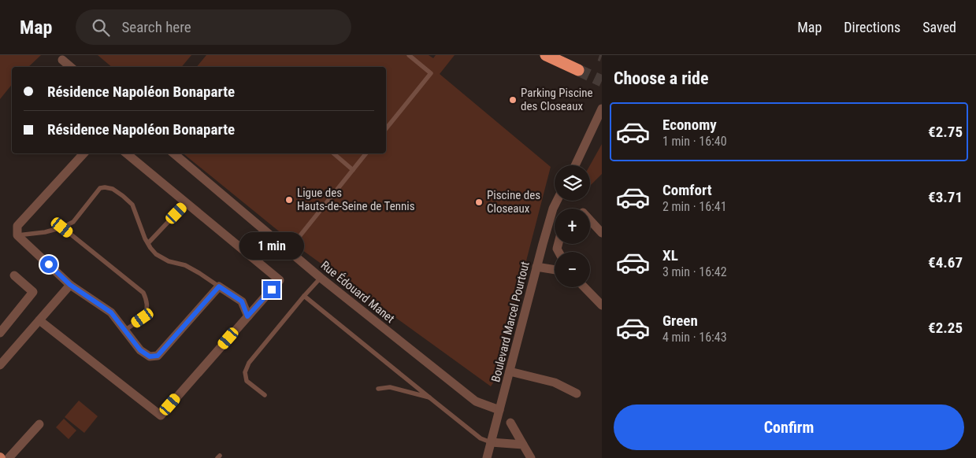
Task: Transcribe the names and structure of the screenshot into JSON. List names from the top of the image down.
{
  "streets": {
    "street": ["Rue Édouard Manet", "Boulevard Marcel Pourtout"]
  },
  "crossings": [
    ["Rue Édouard Manet", "Boulevard Marcel Pourtout"]
  ],
  "places": ["Parking Piscine des Closeaux", "Ligue des Hauts-de-Seine de Tennis", "Piscine des Closeaux"],
  "page": {
    "header": "Map",
    "search": "Search here",
    "nav": ["Map", "Directions", "Saved"],
    "heading": "Choose a ride",
    "banner": ["Résidence Napoléon Bonaparte", "Résidence Napoléon Bonaparte"],
    "list": [
      {
        "name": "Economy",
        "note": "1 min · 16:40",
        "value": "€2.75"
      },
      {
        "name": "Comfort",
        "note": "2 min · 16:41",
        "value": "€3.71"
      },
      {
        "name": "XL",
        "note": "3 min · 16:42",
        "value": "€4.67"
      },
      {
        "name": "Green",
        "note": "4 min · 16:43",
        "value": "€2.25"
      }
    ],
    "map_buttons": ["+", "−"],
    "bubble": "1 min",
    "buttons": "Confirm"
  }
}
